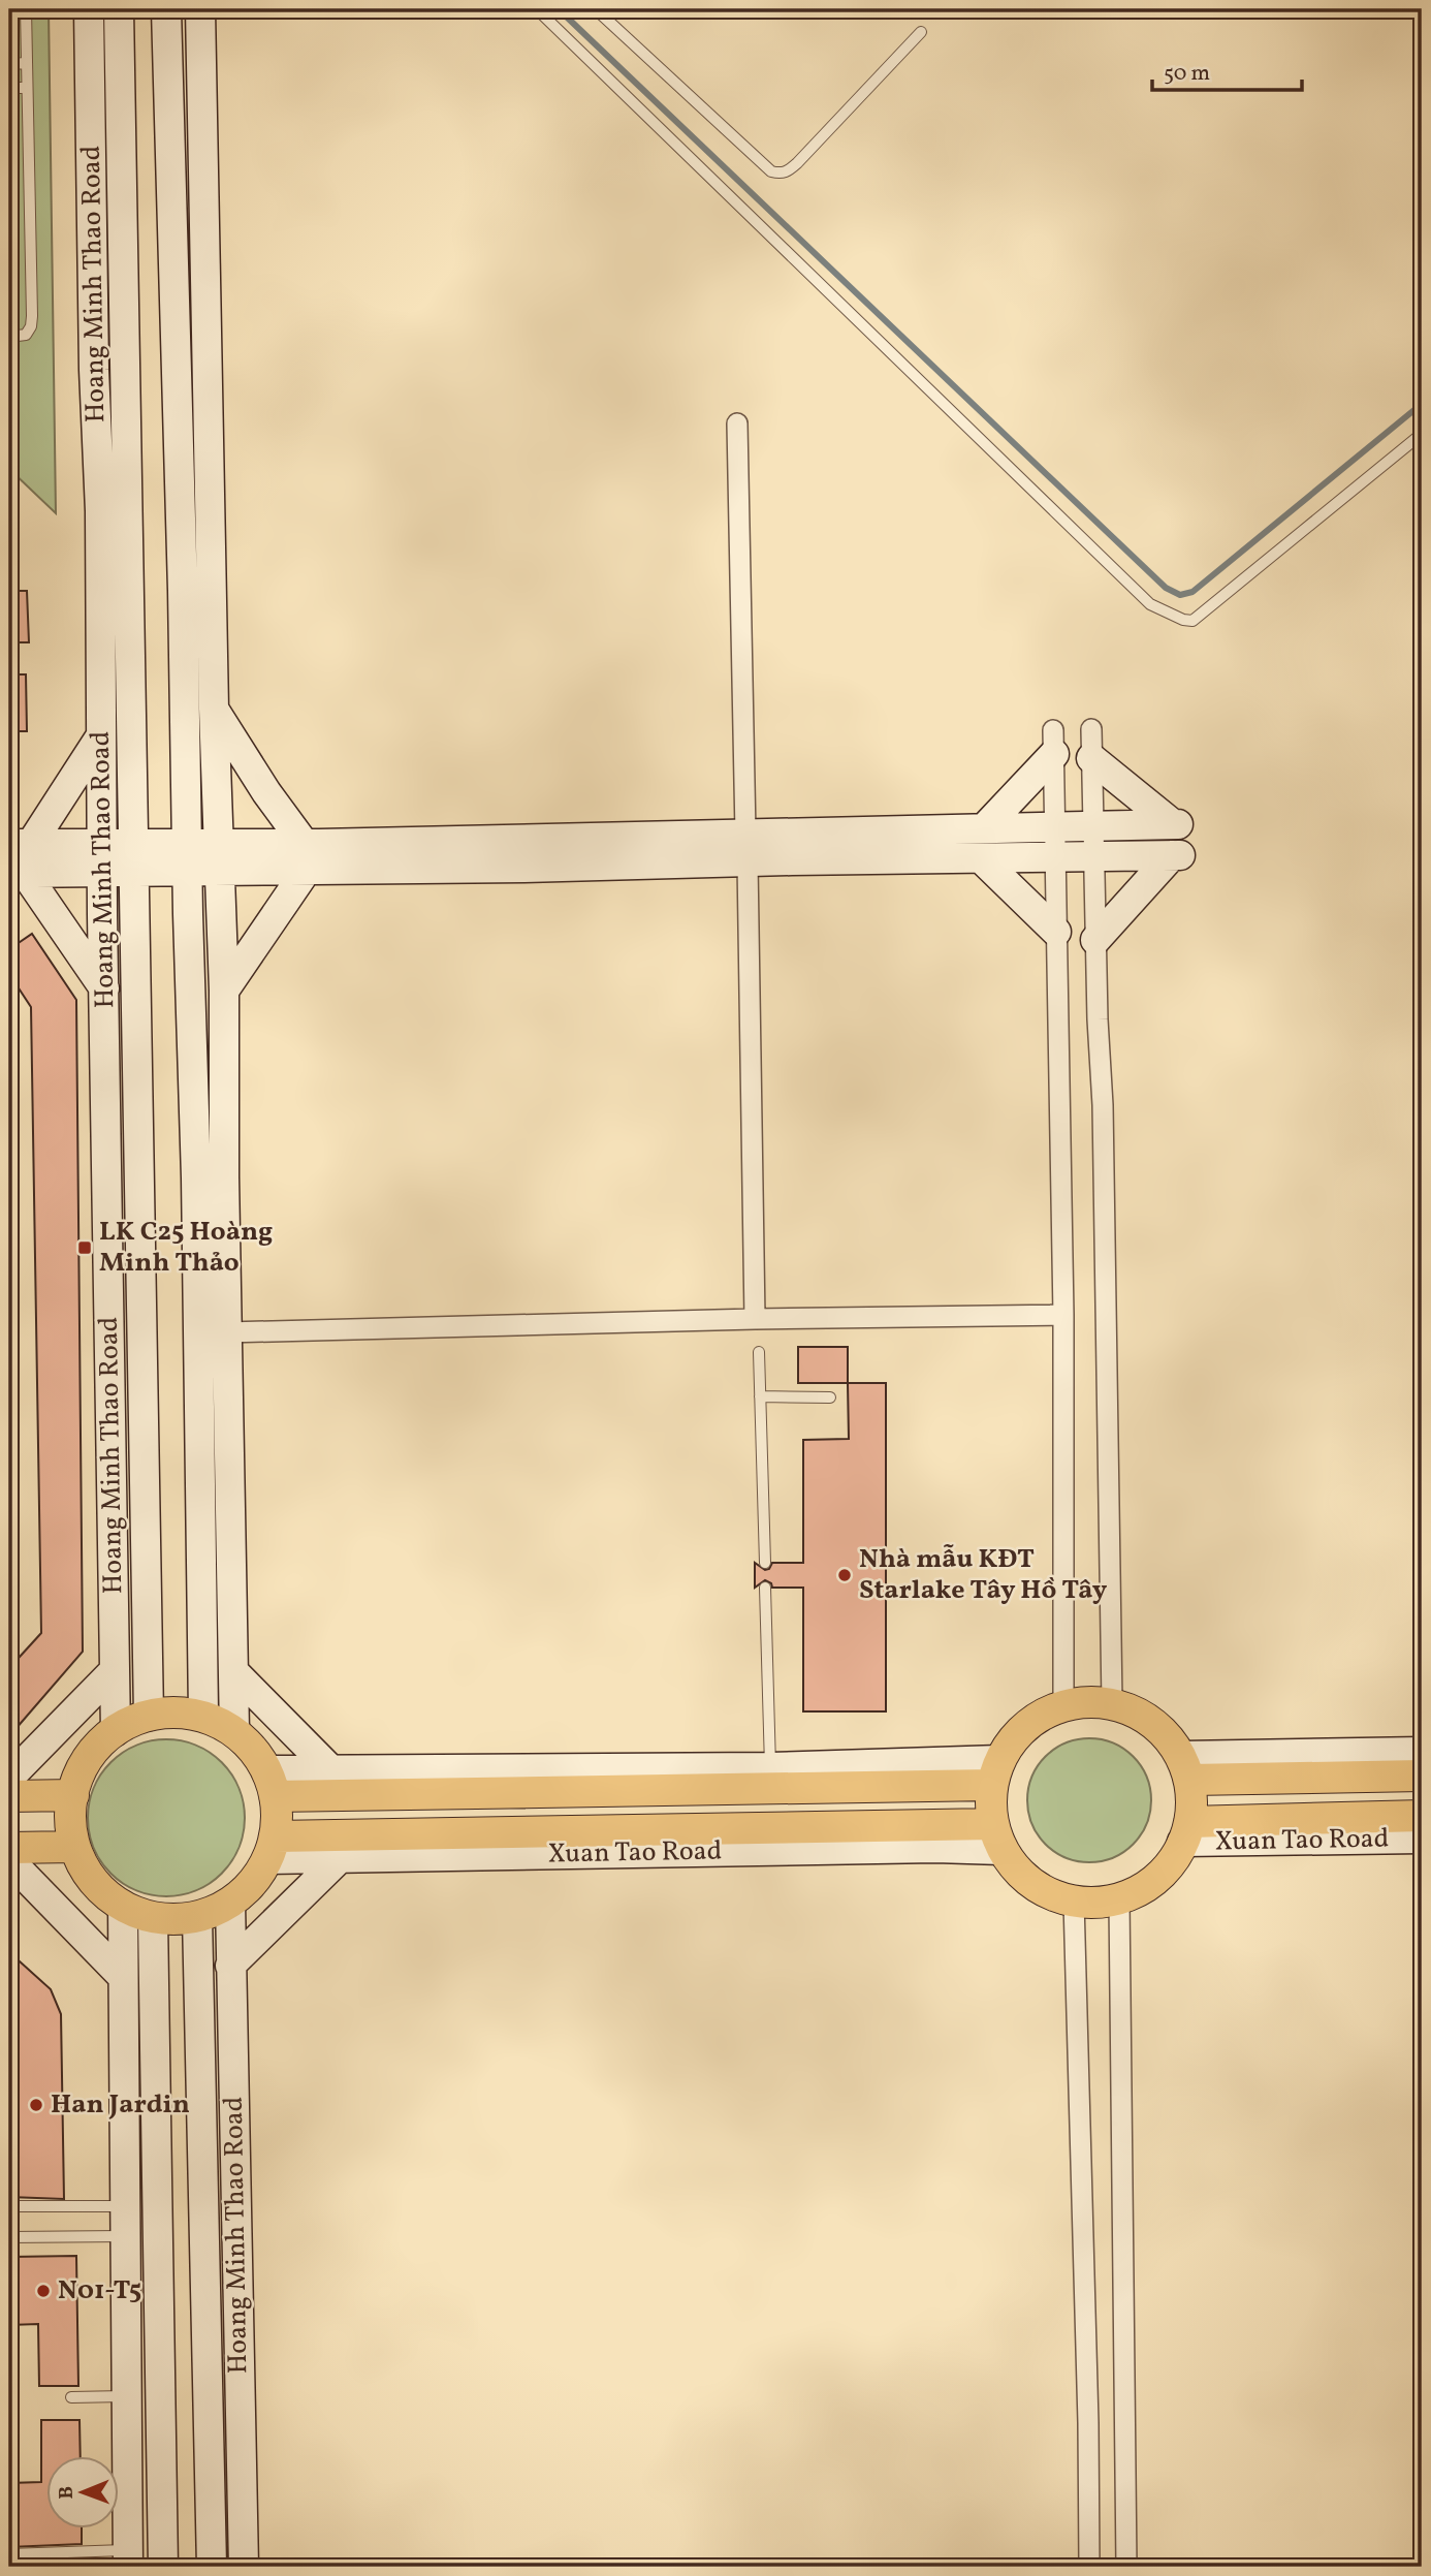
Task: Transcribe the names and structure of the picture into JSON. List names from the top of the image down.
{
  "streets": {
    "main road": ["Hoang Minh Thao Road", "Xuan Tao Road"]
  },
  "crossings": [
    ["Hoang Minh Thao Road", "Xuan Tao Road"]
  ],
  "places": {
    "transit": ["LK C25 Hoàng Minh Thảo"],
    "other": ["Nhà mẫu KĐT Starlake Tây Hồ Tây", "Han Jardin", "N01-T5"]
  },
  "scale_bar": "50 m",
  "north": "left"
}
